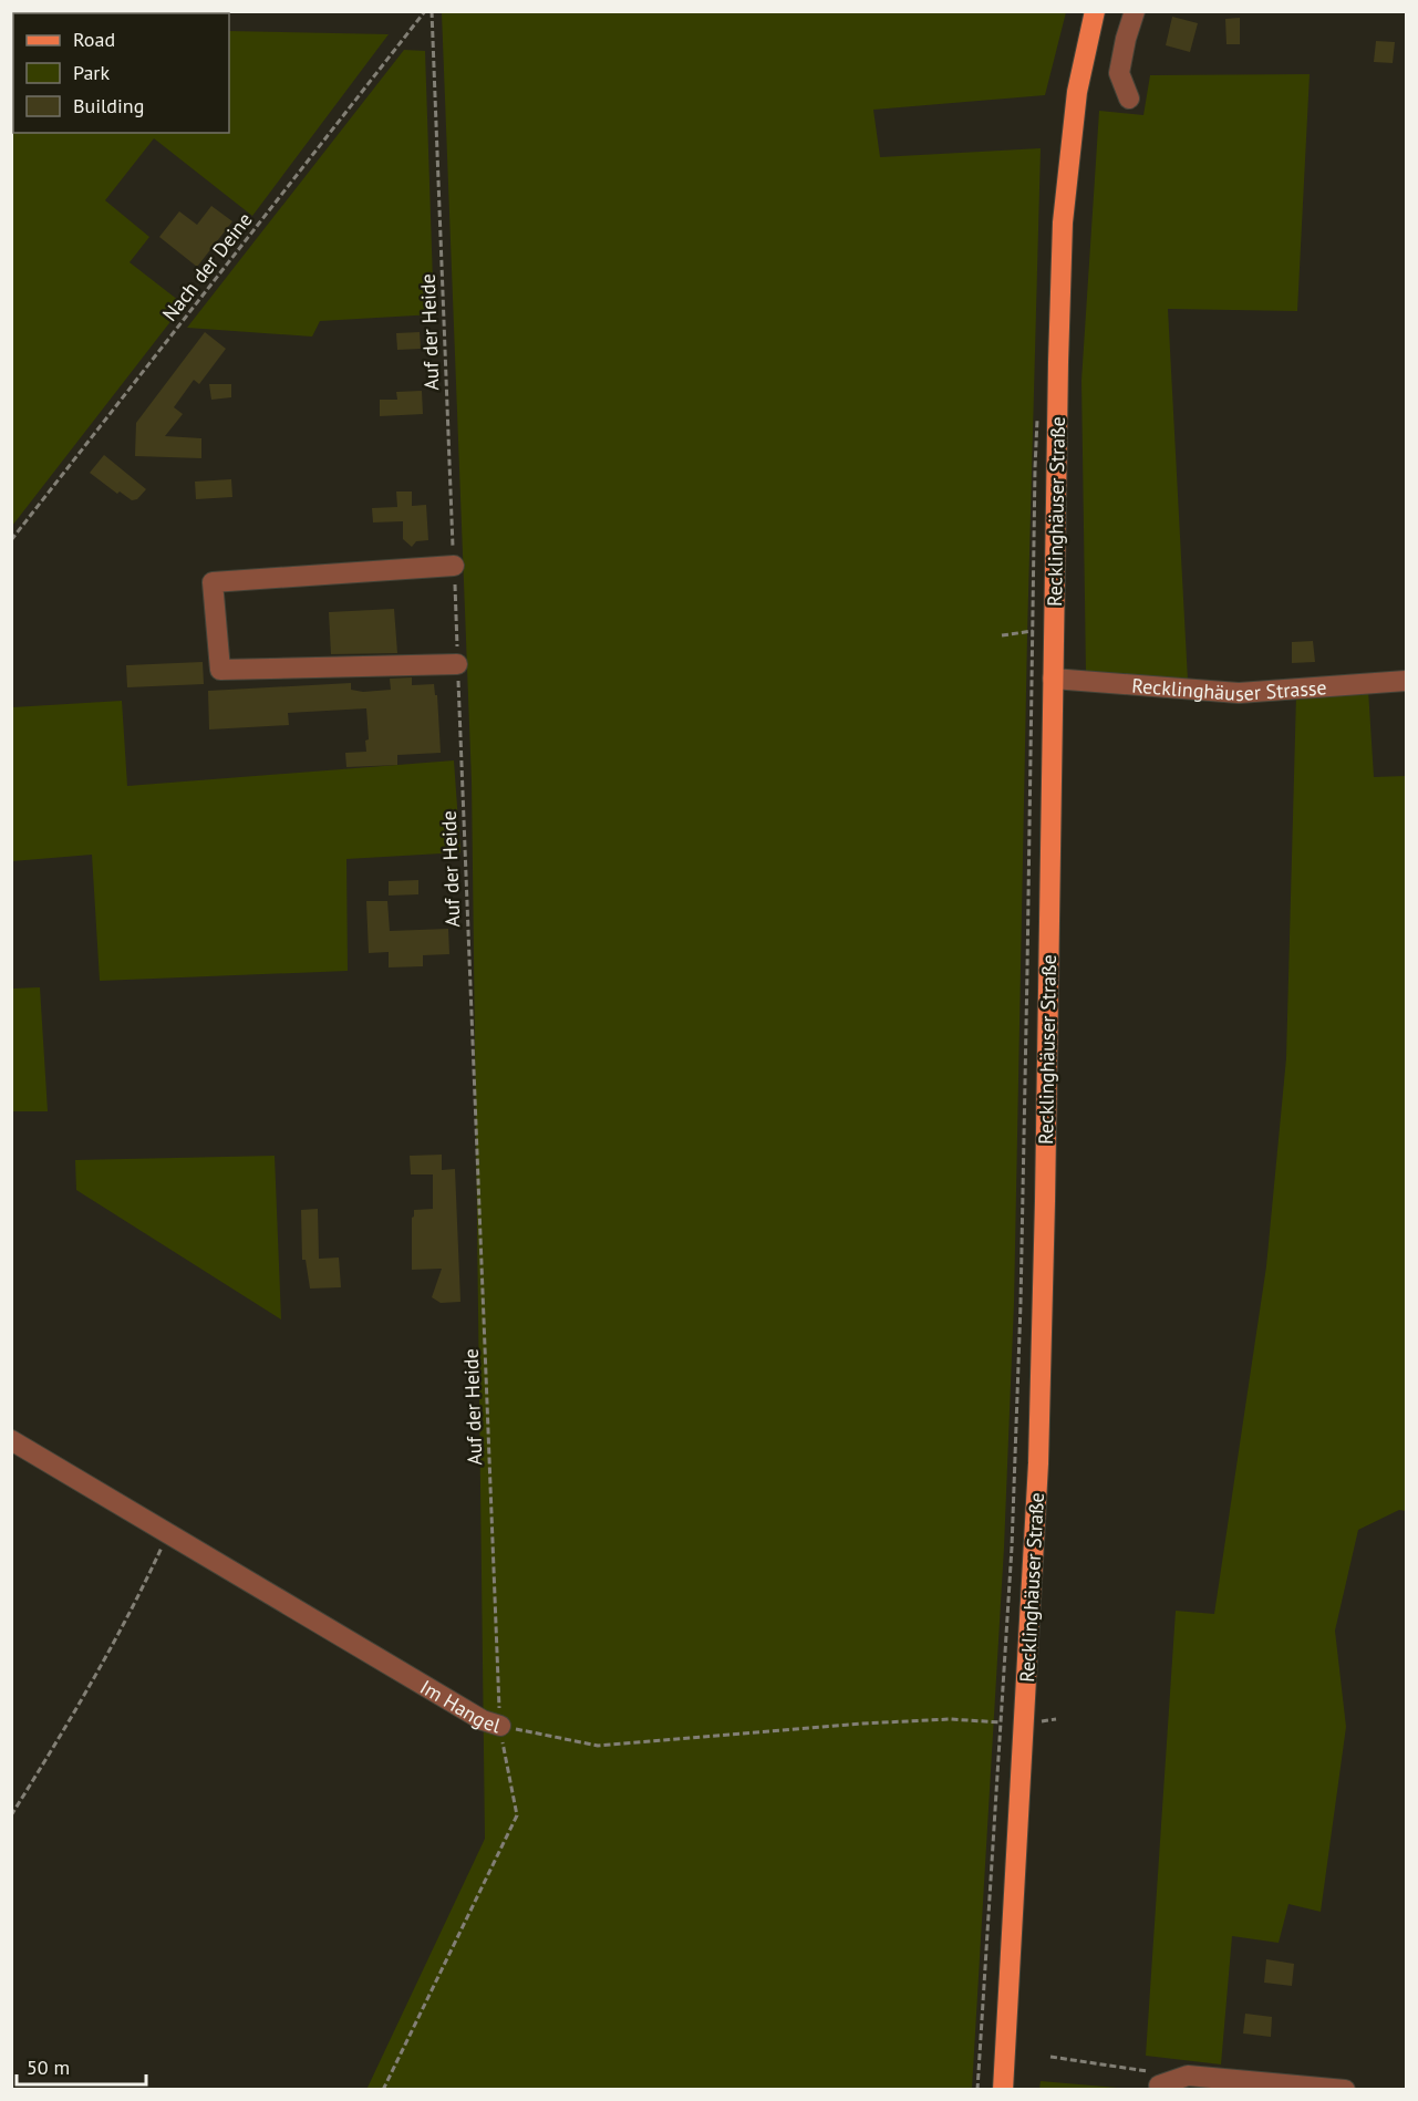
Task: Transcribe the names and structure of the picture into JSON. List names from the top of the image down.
{
  "streets": {
    "main road": ["Recklinghäuser Straße"],
    "street": ["Recklinghäuser Strasse", "Im Hangel"],
    "path": ["Nach der Deine", "Auf der Heide"]
  },
  "crossings": [
    ["Auf der Heide", "Im Hangel"],
    ["Recklinghäuser Straße", "Recklinghäuser Strasse"]
  ],
  "legend": ["Road", "Park", "Building"],
  "scale_bar": "50 m"
}
